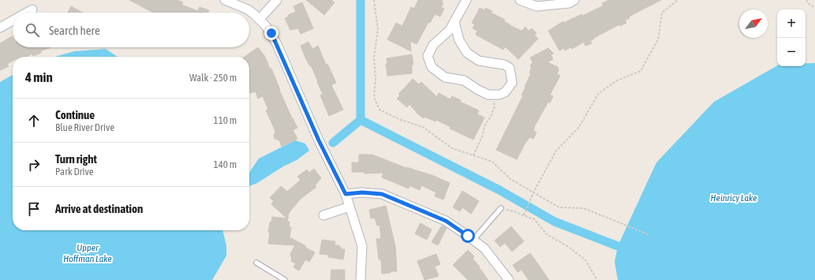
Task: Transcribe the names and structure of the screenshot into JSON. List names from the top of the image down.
{
  "water": ["Heinricy Lake", "Upper Hoffman Lake"],
  "north": "top right",
  "page": {
    "map_buttons": ["+", "−"],
    "search": "Search here",
    "heading": ["4 min", "Walk · 250 m"],
    "list": [
      ["Continue", "Blue River Drive", "110 m"],
      ["Turn right", "Park Drive", "140 m"],
      "Arrive at destination"
    ]
  }
}
